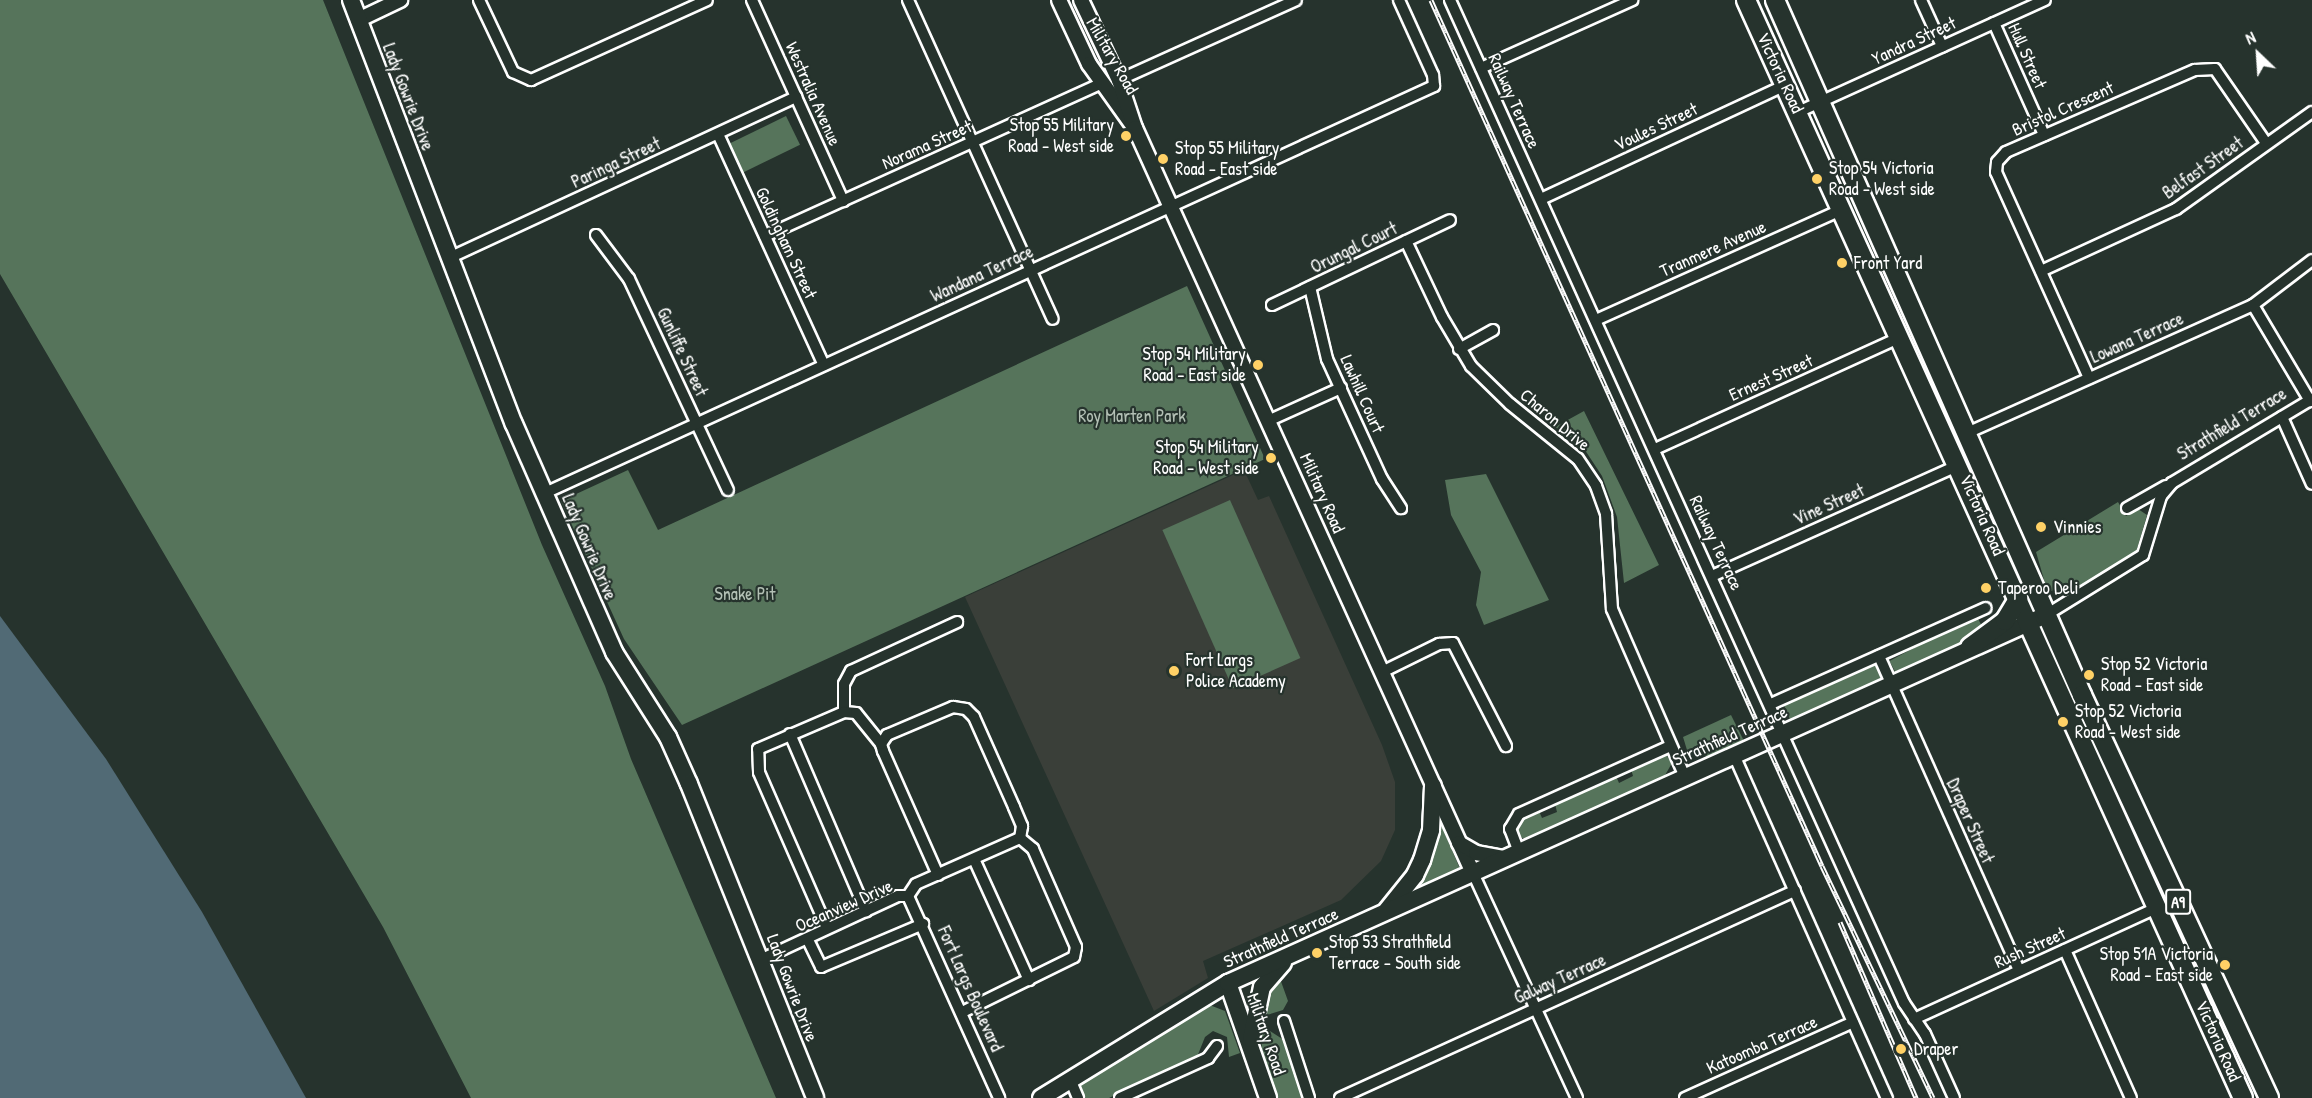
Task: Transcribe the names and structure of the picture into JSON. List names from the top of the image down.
{
  "streets": {
    "highway": ["Victoria Road", "A9"],
    "main road": ["Military Road", "Lady Gowrie Drive", "Strathfield Terrace"],
    "street": [
      "Yandra Street",
      "Hull Street",
      "Westralia Avenue",
      "Railway Terrace",
      "Bristol Crescent",
      "Voules Street",
      "Norama Street",
      "Paringa Street",
      "Belfast Street",
      "Goldingham Street",
      "Orungal Court",
      "Tranmere Avenue",
      "Wandana Terrace",
      "Lowana Terrace",
      "Gunliffe Street",
      "Ernest Street",
      "Lawhill Court",
      "Charon Drive",
      "Vine Street",
      "Draper Street",
      "Oceanview Drive",
      "Rush Street",
      "Galway Terrace",
      "Fort Largs Boulevard",
      "Katoomba Terrace"
    ]
  },
  "crossings": [
    ["Yandra Street", "Hull Street"],
    ["Yandra Street", "Victoria Road"],
    ["Military Road", "Norama Street"],
    ["Military Road", "Wandana Terrace"],
    ["Military Road", "Strathfield Terrace"],
    ["Hull Street", "Bristol Crescent"],
    ["Victoria Road", "Voules Street"],
    ["Victoria Road", "Tranmere Avenue"],
    ["Victoria Road", "Lowana Terrace"],
    ["Victoria Road", "Ernest Street"],
    ["Victoria Road", "Strathfield Terrace"],
    ["Victoria Road", "Vine Street"],
    ["Victoria Road", "Rush Street"],
    ["Westralia Avenue", "Norama Street"],
    ["Westralia Avenue", "Paringa Street"],
    ["Lady Gowrie Drive", "Paringa Street"],
    ["Lady Gowrie Drive", "Wandana Terrace"],
    ["Lady Gowrie Drive", "Oceanview Drive"],
    ["Railway Terrace", "Voules Street"],
    ["Railway Terrace", "Tranmere Avenue"],
    ["Railway Terrace", "Ernest Street"],
    ["Railway Terrace", "Strathfield Terrace"],
    ["Railway Terrace", "Vine Street"],
    ["Railway Terrace", "Rush Street"],
    ["Bristol Crescent", "Belfast Street"],
    ["Bristol Crescent", "Lowana Terrace"],
    ["Norama Street", "Goldingham Street"],
    ["Paringa Street", "Goldingham Street"],
    ["Goldingham Street", "Wandana Terrace"],
    ["Orungal Court", "Lawhill Court"],
    ["Orungal Court", "Charon Drive"],
    ["Wandana Terrace", "Gunliffe Street"],
    ["Charon Drive", "Strathfield Terrace"],
    ["Strathfield Terrace", "Draper Street"],
    ["Draper Street", "Rush Street"],
    ["Oceanview Drive", "Fort Largs Boulevard"]
  ],
  "parks": ["Roy Marten Park", "Snake Pit"],
  "places": [
    "Stop 55 Military Road - West side",
    "Stop 55 Military Road - East side",
    "Stop 54 Victoria Road - West side",
    "Front Yard",
    "Stop 54 Military Road - East side",
    "Stop 54 Military Road - West side",
    "Vinnies",
    "Taperoo Deli",
    "Fort Largs Police Academy",
    "Stop 52 Victoria Road - East side",
    "Stop 52 Victoria Road - West side",
    "Stop 53 Strathfield Terrace - South side",
    "Stop 51A Victoria Road - East side",
    "Draper"
  ],
  "north": "top left"
}
